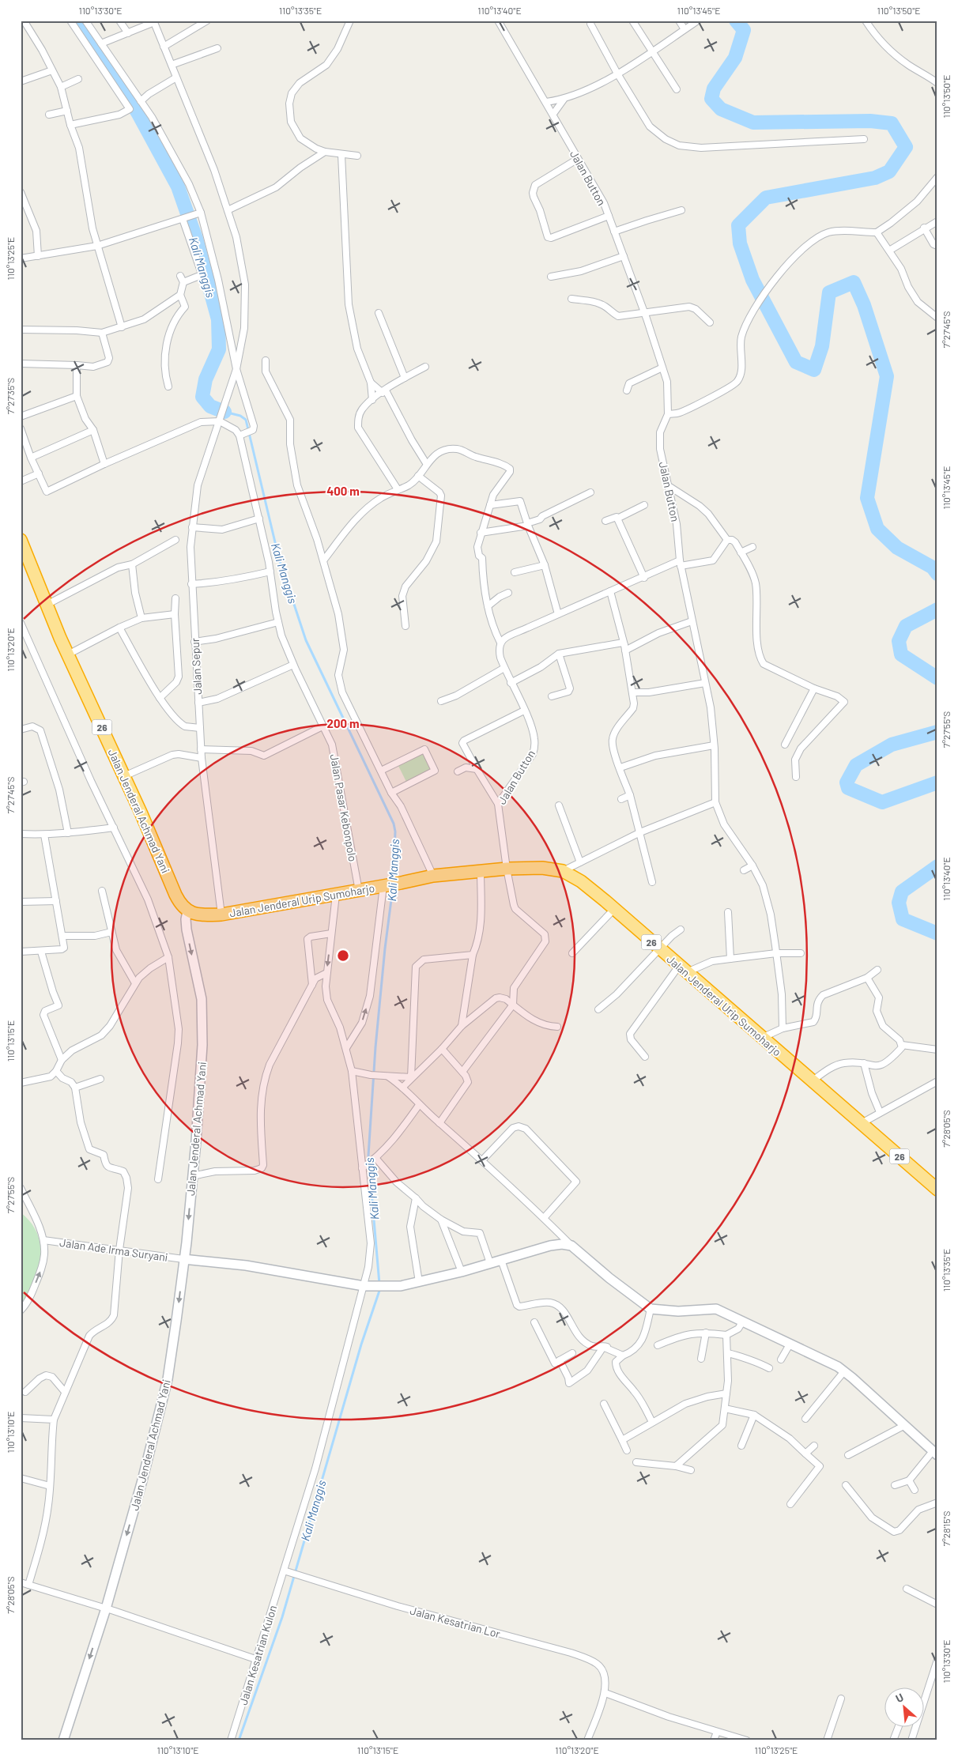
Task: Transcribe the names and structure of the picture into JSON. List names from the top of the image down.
{
  "streets": {
    "highway": ["26", "Jalan Jenderal Achmad Yani", "Jalan Jenderal Urip Sumoharjo"],
    "street": [
      "Jalan Button",
      "Jalan Sepur",
      "Jalan Pasar Kebonpolo",
      "Jalan Ade Irma Suryani",
      "Jalan Kesatrian Lor",
      "Jalan Kesatrian Kulon"
    ]
  },
  "crossings": [
    ["Jalan Button", "Jalan Jenderal Urip Sumoharjo"],
    ["Jalan Sepur", "Jalan Jenderal Urip Sumoharjo"],
    ["Jalan Pasar Kebonpolo", "Jalan Jenderal Urip Sumoharjo"],
    ["Jalan Jenderal Achmad Yani", "Jalan Jenderal Urip Sumoharjo"],
    ["Jalan Jenderal Achmad Yani", "Jalan Ade Irma Suryani"],
    ["Jalan Jenderal Urip Sumoharjo", "Jalan Kesatrian Kulon"],
    ["Jalan Kesatrian Lor", "Jalan Kesatrian Kulon"]
  ],
  "one_way": ["Jalan Jenderal Achmad Yani"],
  "water": ["Kali Manggis"],
  "north": "top left",
  "coordinates": [
    "110°13'30\"E",
    "110°13'35\"E",
    "110°13'40\"E",
    "110°13'45\"E",
    "110°13'50\"E",
    "110°13'25\"E",
    "7°27'45\"S",
    "7°27'35\"S",
    "110°13'20\"E",
    "7°27'55\"S",
    "110°13'15\"E",
    "7°28'05\"S",
    "110°13'10\"E",
    "7°28'15\"S"
  ],
  "rings": ["400 m", "200 m"]
}
